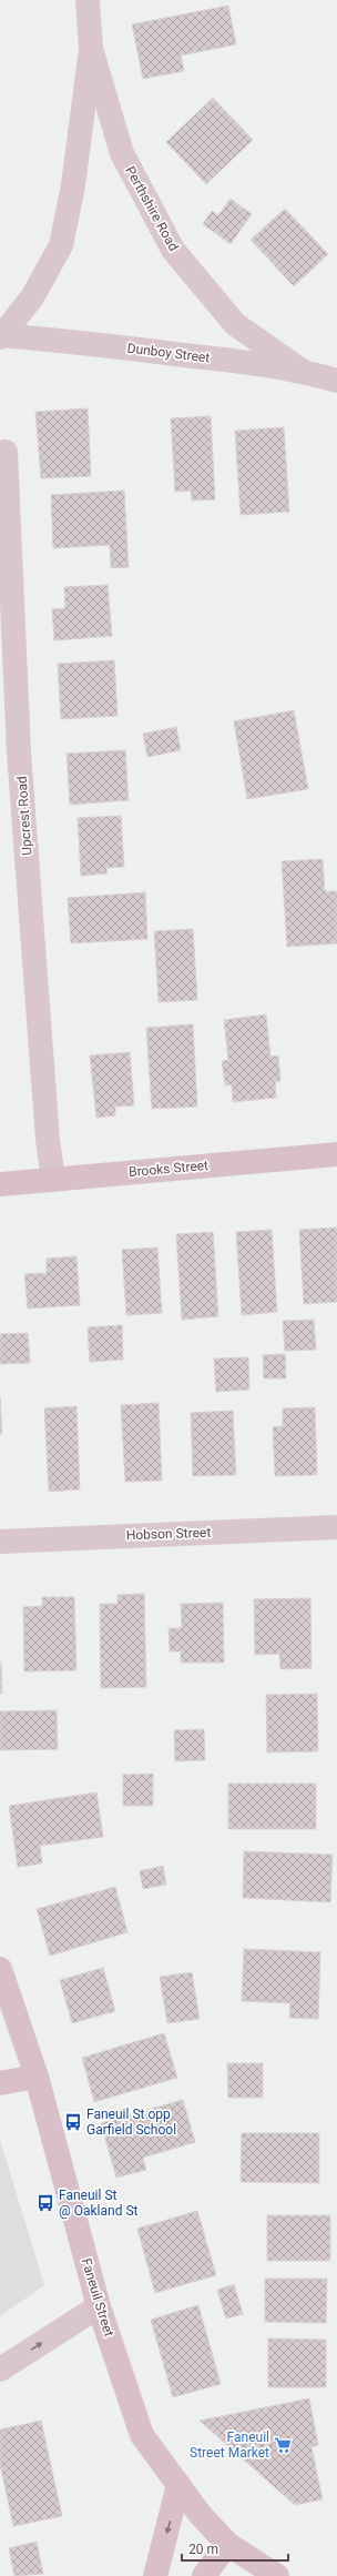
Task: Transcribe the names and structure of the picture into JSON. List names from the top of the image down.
{
  "streets": {
    "street": [
      "Perthshire Road",
      "Dunboy Street",
      "Upcrest Road",
      "Brooks Street",
      "Hobson Street",
      "Faneuil Street"
    ]
  },
  "crossings": [
    ["Perthshire Road", "Dunboy Street"],
    ["Upcrest Road", "Brooks Street"]
  ],
  "places": {
    "bus stop": ["Faneuil St opp Garfield School", "Faneuil St @ Oakland St"],
    "supermarket": ["Faneuil Street Market"]
  },
  "scale_bar": "20 m"
}
